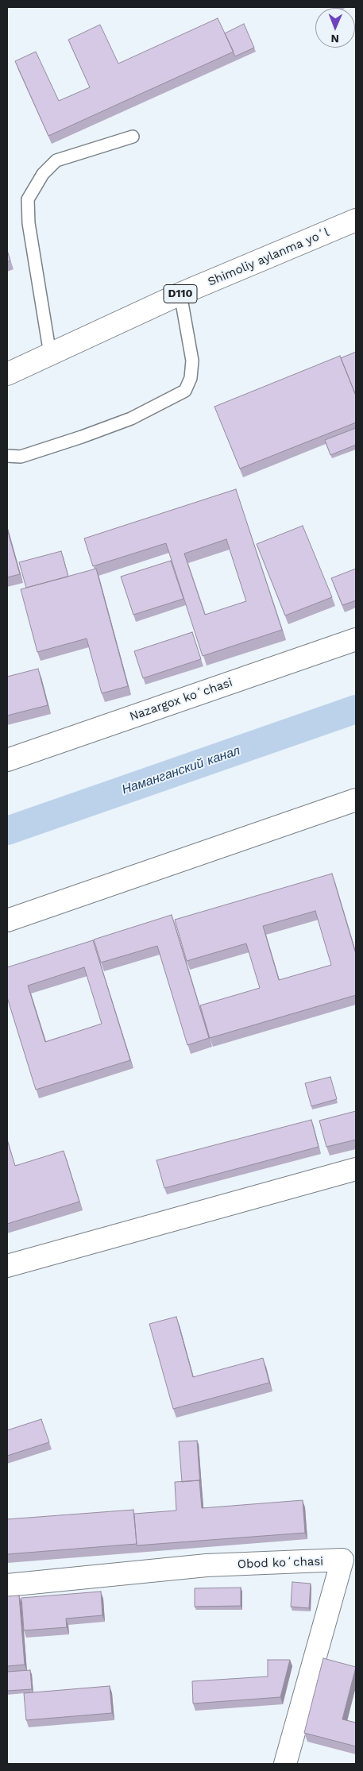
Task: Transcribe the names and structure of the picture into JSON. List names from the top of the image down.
{
  "streets": {
    "street": [
      "Shimoliy aylanma yoʻl",
      "D110",
      "Nazargox koʻchasi",
      "Obod koʻchasi"
    ]
  },
  "water": ["Наманганский канал"],
  "north": "bottom"
}
